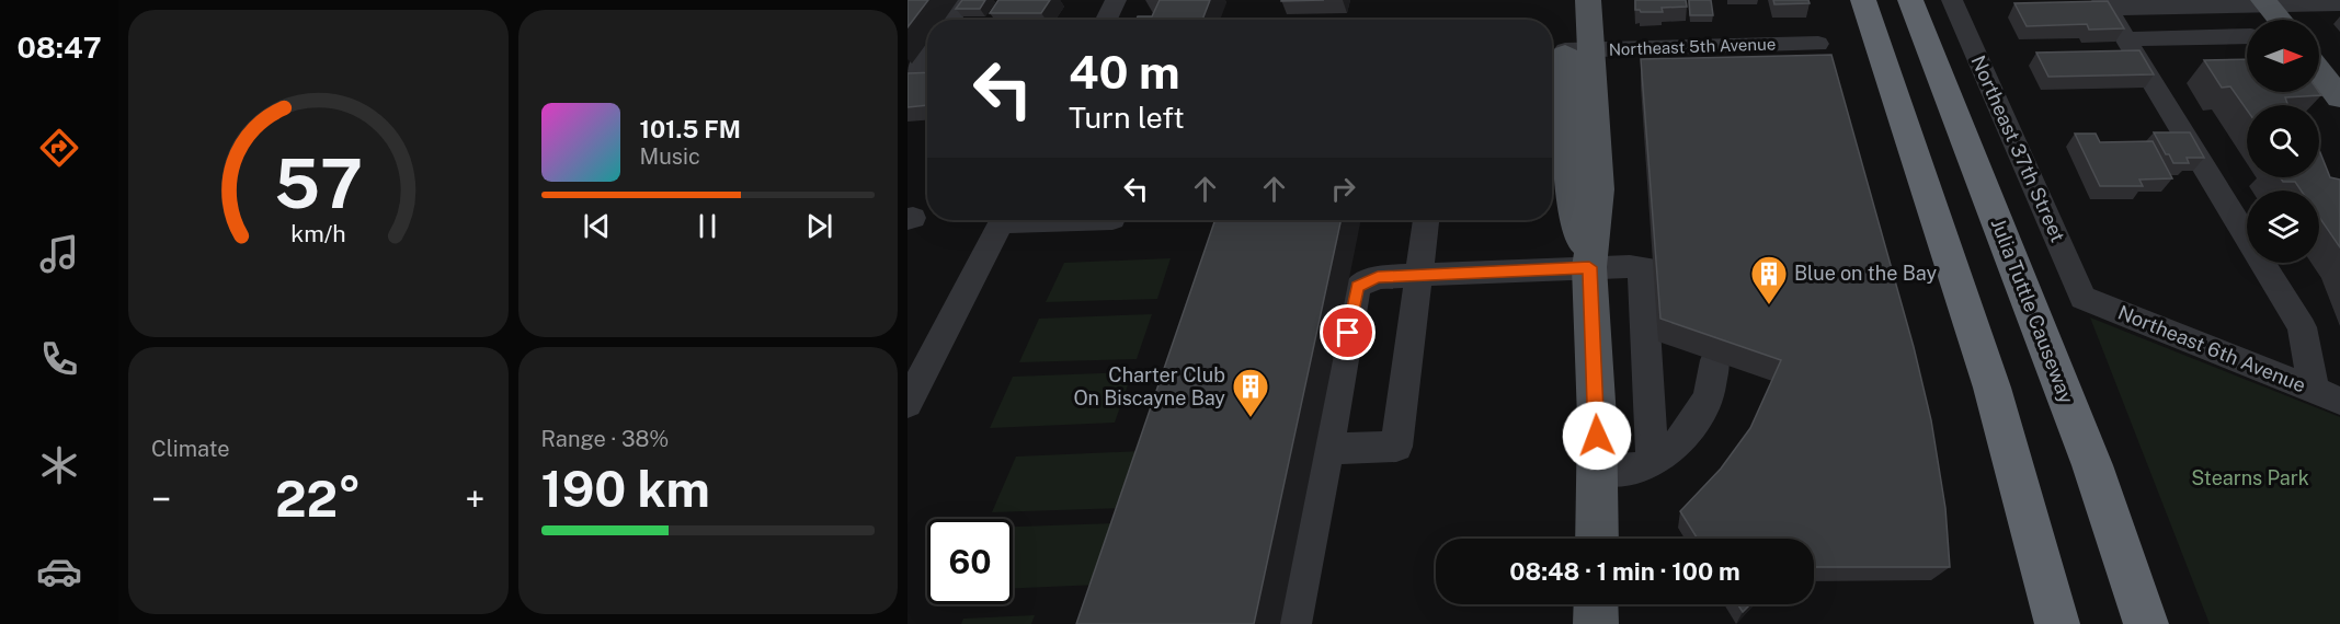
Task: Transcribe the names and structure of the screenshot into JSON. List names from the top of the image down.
{
  "streets": {
    "highway": ["Julia Tuttle Causeway"],
    "street": ["Northeast 5th Avenue", "Northeast 37th Street", "Northeast 6th Avenue"]
  },
  "crossings": [
    ["Northeast 37th Street", "Northeast 6th Avenue"]
  ],
  "parks": ["Stearns Park"],
  "places": {
    "building": ["Blue on the Bay", "Charter Club On Biscayne Bay"]
  },
  "north": "right",
  "page": {
    "tabs": "08:47",
    "turn": ["40 m", "Turn left"],
    "song": ["101.5 FM", "Music"],
    "tile": [
      "Climate",
      ["Range · 38%", "190 km"]
    ],
    "heat": ["−", "22°", "+"],
    "limit": "60",
    "trip": "08:48 · 1 min · 100 m",
    "gauge": ["57", "km/h"]
  }
}
